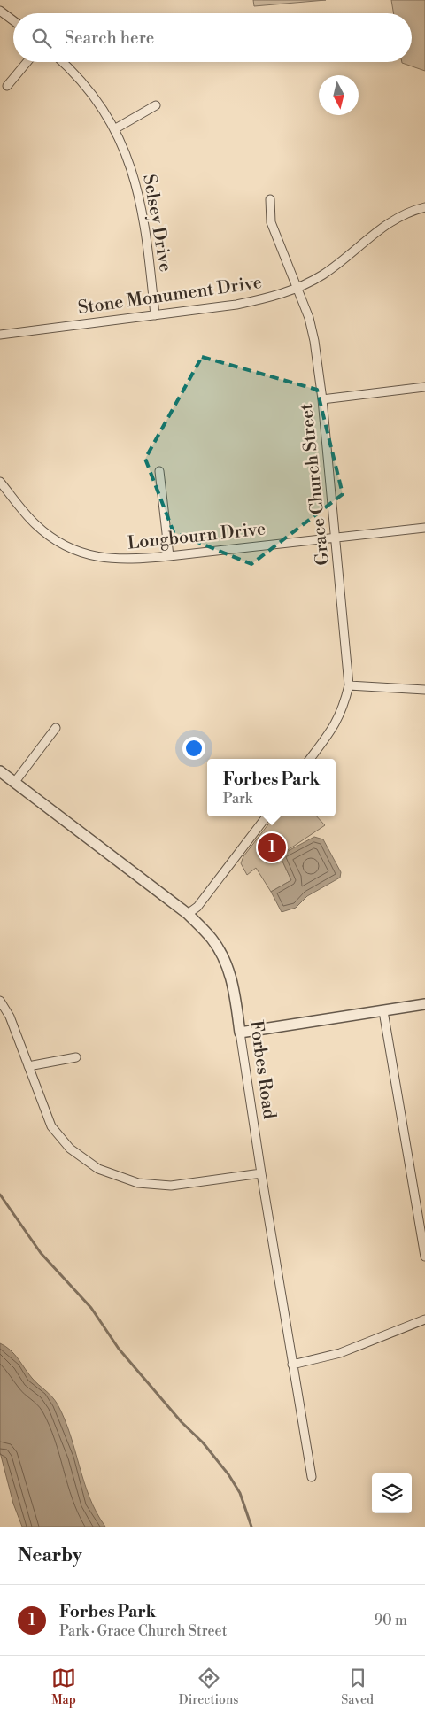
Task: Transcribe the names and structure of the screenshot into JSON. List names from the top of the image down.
{
  "streets": {
    "street": [
      "Selsey Drive",
      "Stone Monument Drive",
      "Grace Church Street",
      "Longbourn Drive",
      "Forbes Road"
    ]
  },
  "crossings": [
    ["Selsey Drive", "Stone Monument Drive"],
    ["Stone Monument Drive", "Grace Church Street"],
    ["Grace Church Street", "Longbourn Drive"]
  ],
  "north": "bottom",
  "page": {
    "search": "Search here",
    "popup": ["Forbes Park", "Park"],
    "pins": "1",
    "heading": "Nearby",
    "list": [
      {
        "mark": "1",
        "name": "Forbes Park",
        "note": "Park · Grace Church Street",
        "value": "90 m"
      }
    ],
    "nav": ["Map", "Directions", "Saved"]
  }
}
